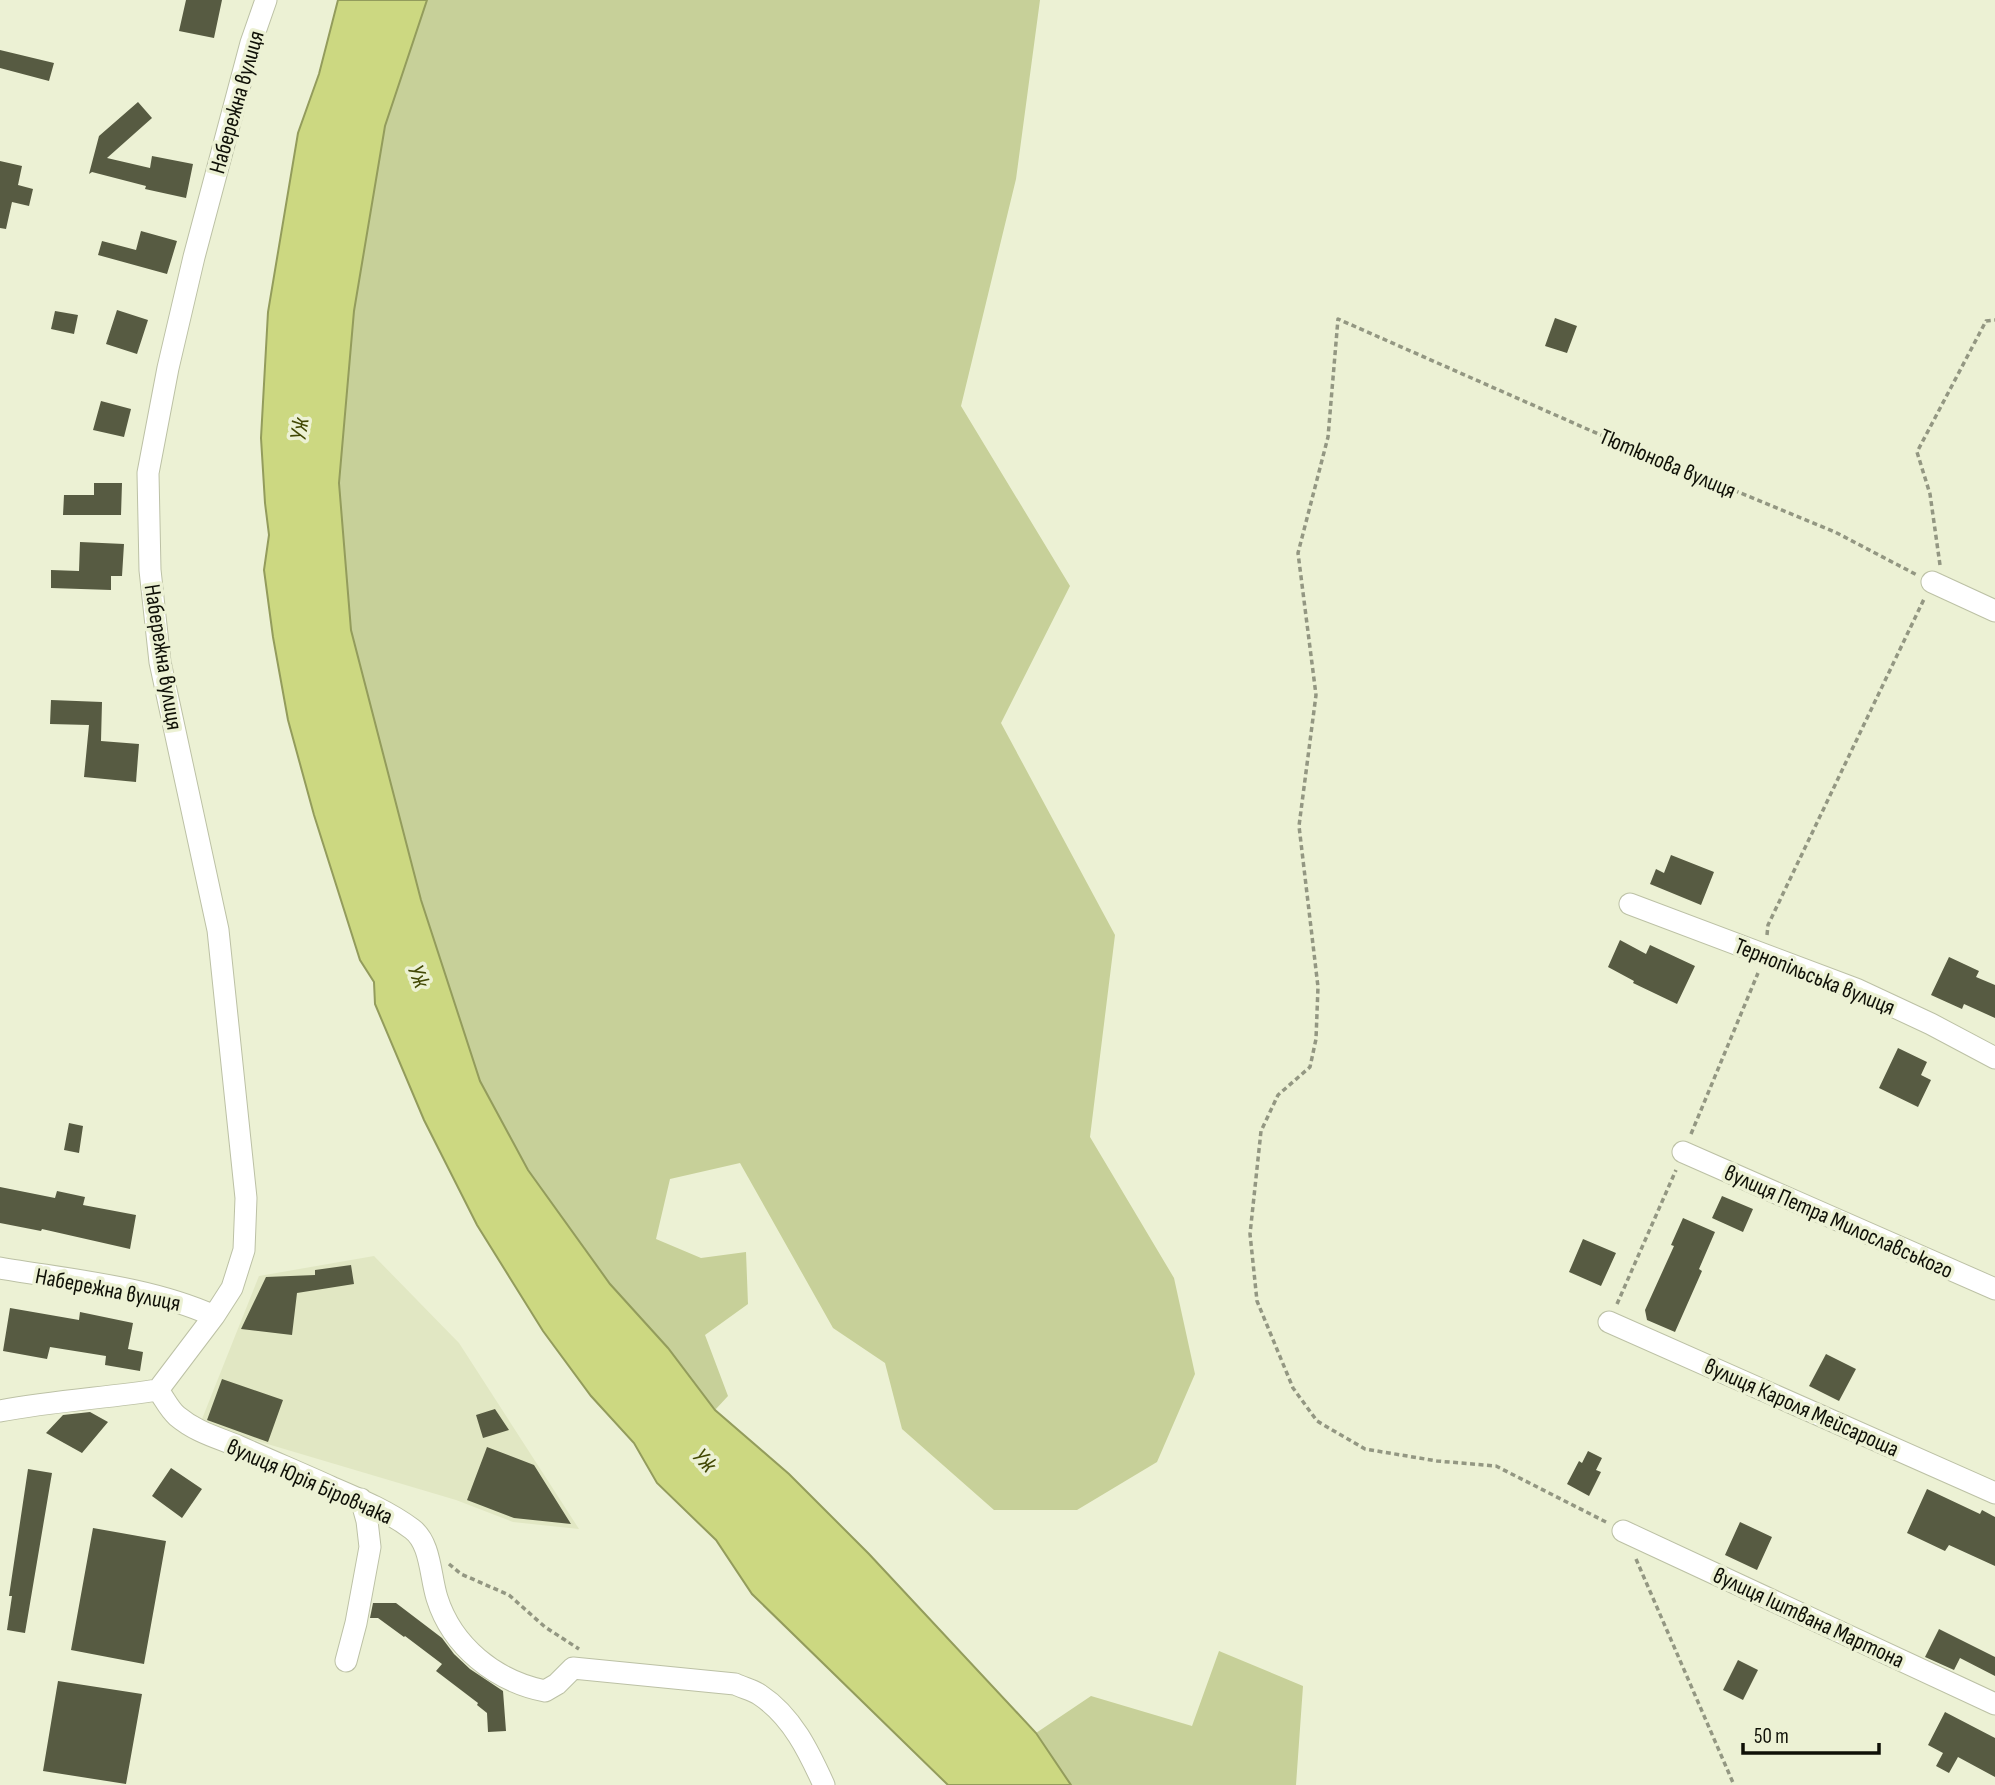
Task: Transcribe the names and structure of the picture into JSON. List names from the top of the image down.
{
  "streets": {
    "street": [
      "Набережна вулиця",
      "Тернопільська вулиця",
      "вулиця Петра Милославського",
      "вулиця Кароля Мейсароша",
      "вулиця Юрія Біровчака",
      "вулиця Іштвана Мартона"
    ],
    "path": ["Тютюнова вулиця"]
  },
  "crossings": [
    ["Набережна вулиця", "вулиця Юрія Біровчака"],
    ["Тютюнова вулиця", "вулиця Іштвана Мартона"]
  ],
  "water": ["Уж"],
  "scale_bar": "50 m"
}
